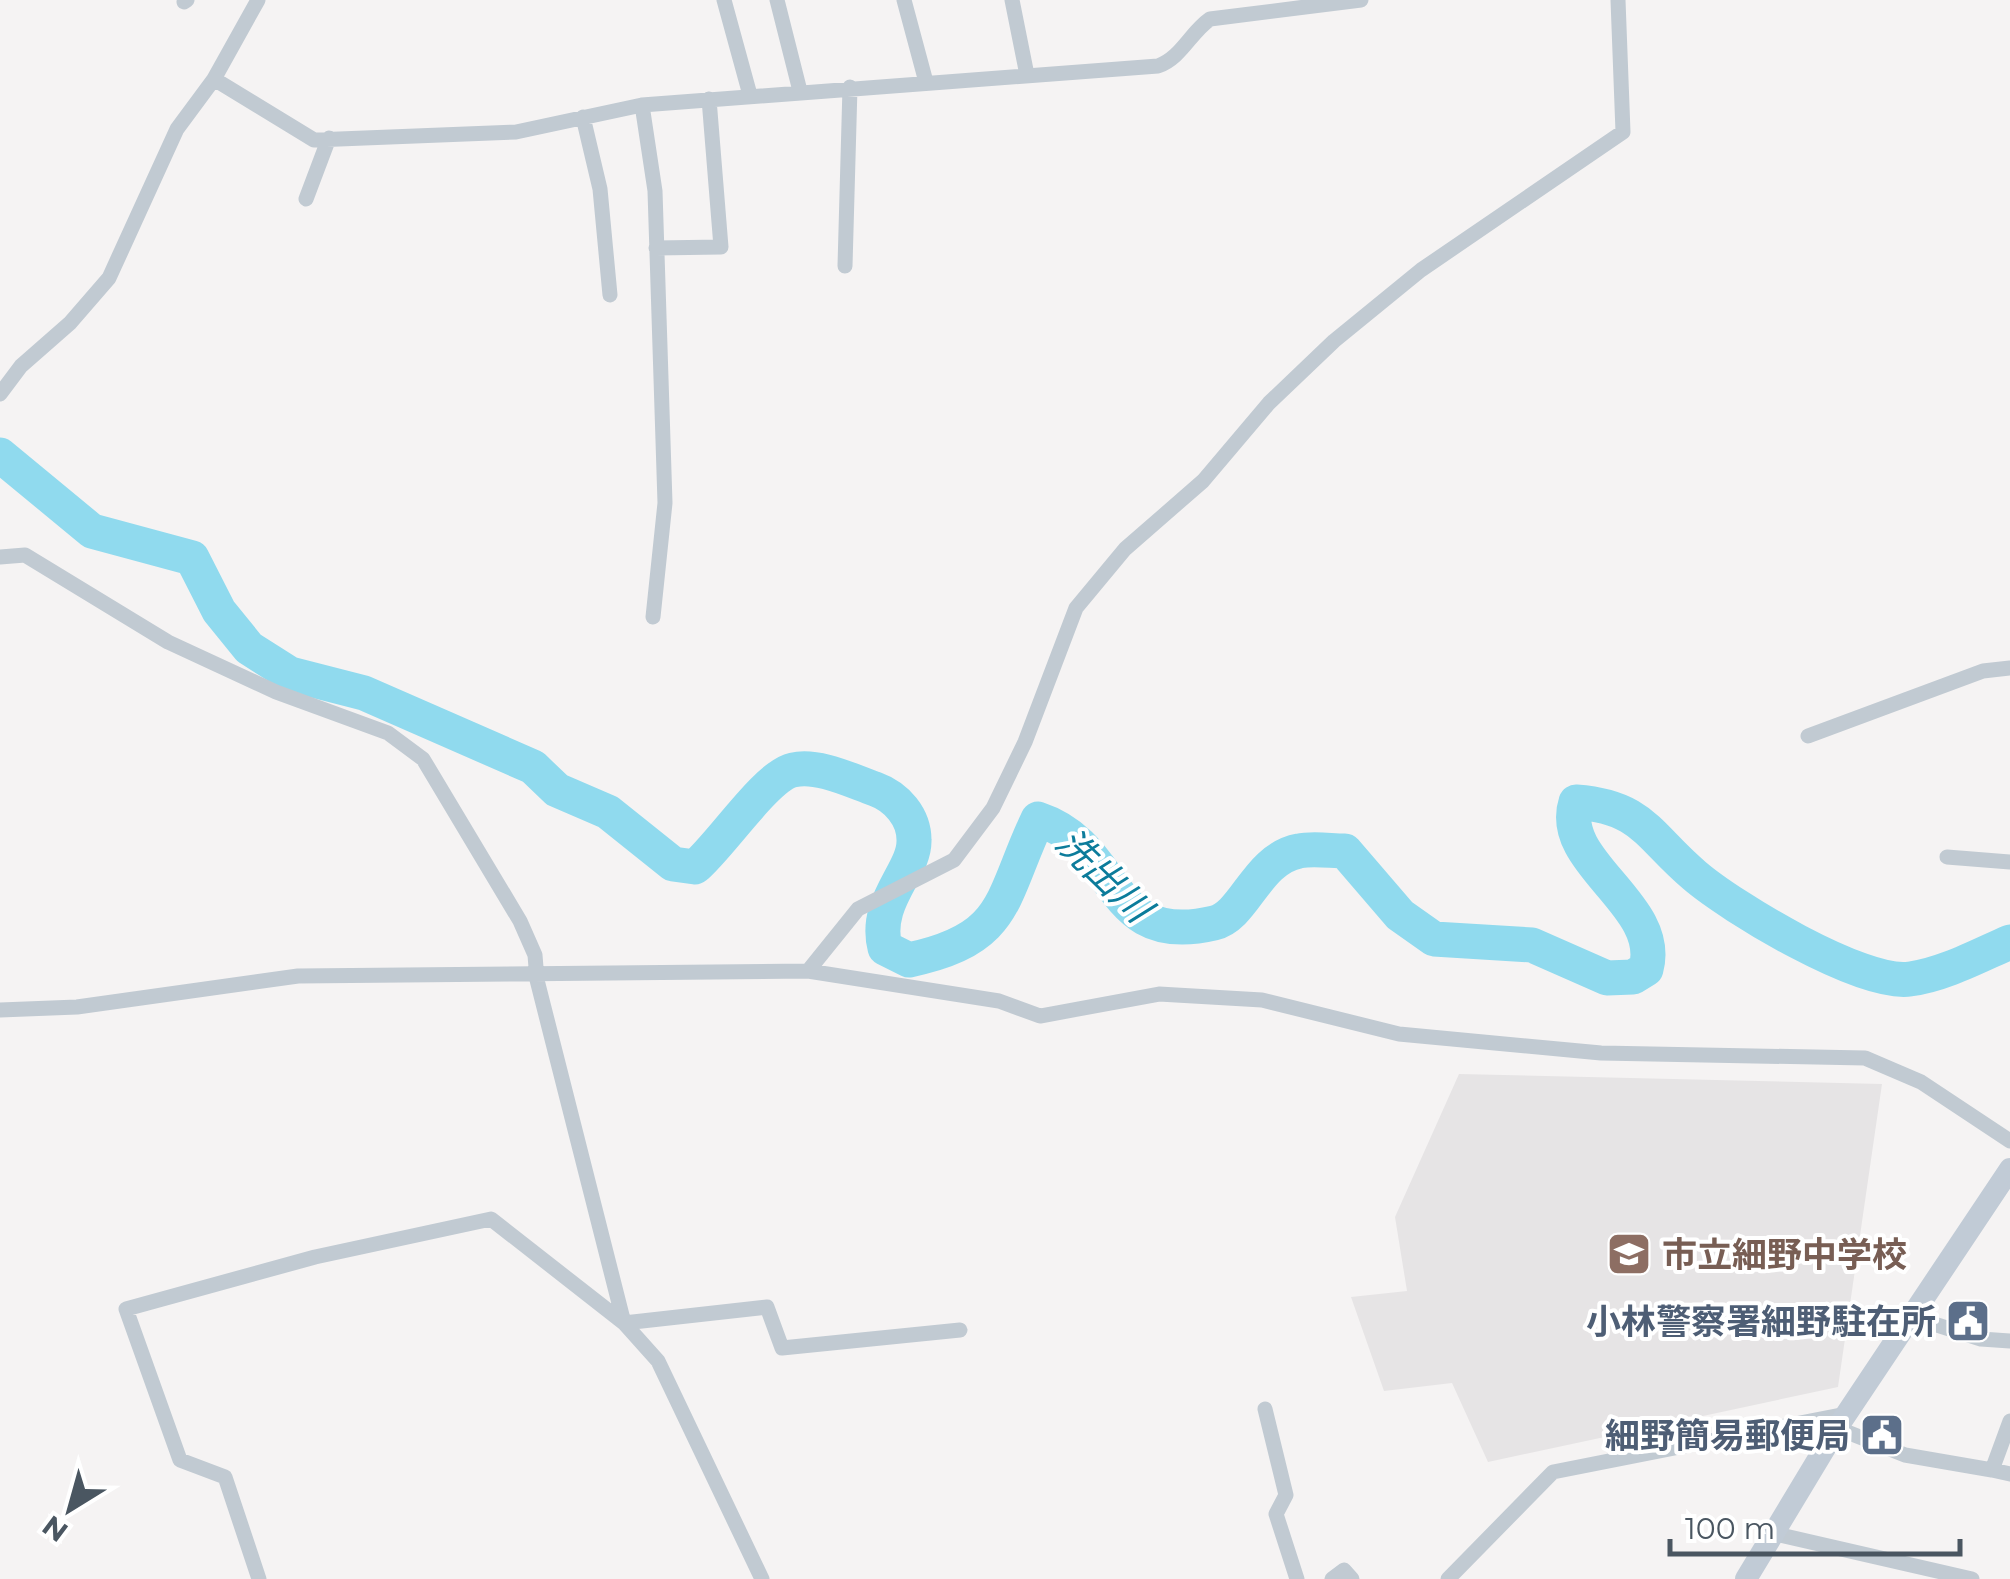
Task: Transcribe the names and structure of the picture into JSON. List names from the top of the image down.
{
  "water": ["洗出川"],
  "places": {
    "school or university": ["市立細野中学校"],
    "public building": ["小林警察署細野駐在所", "細野簡易郵便局"]
  },
  "scale_bar": "100 m",
  "north": "bottom left"
}
